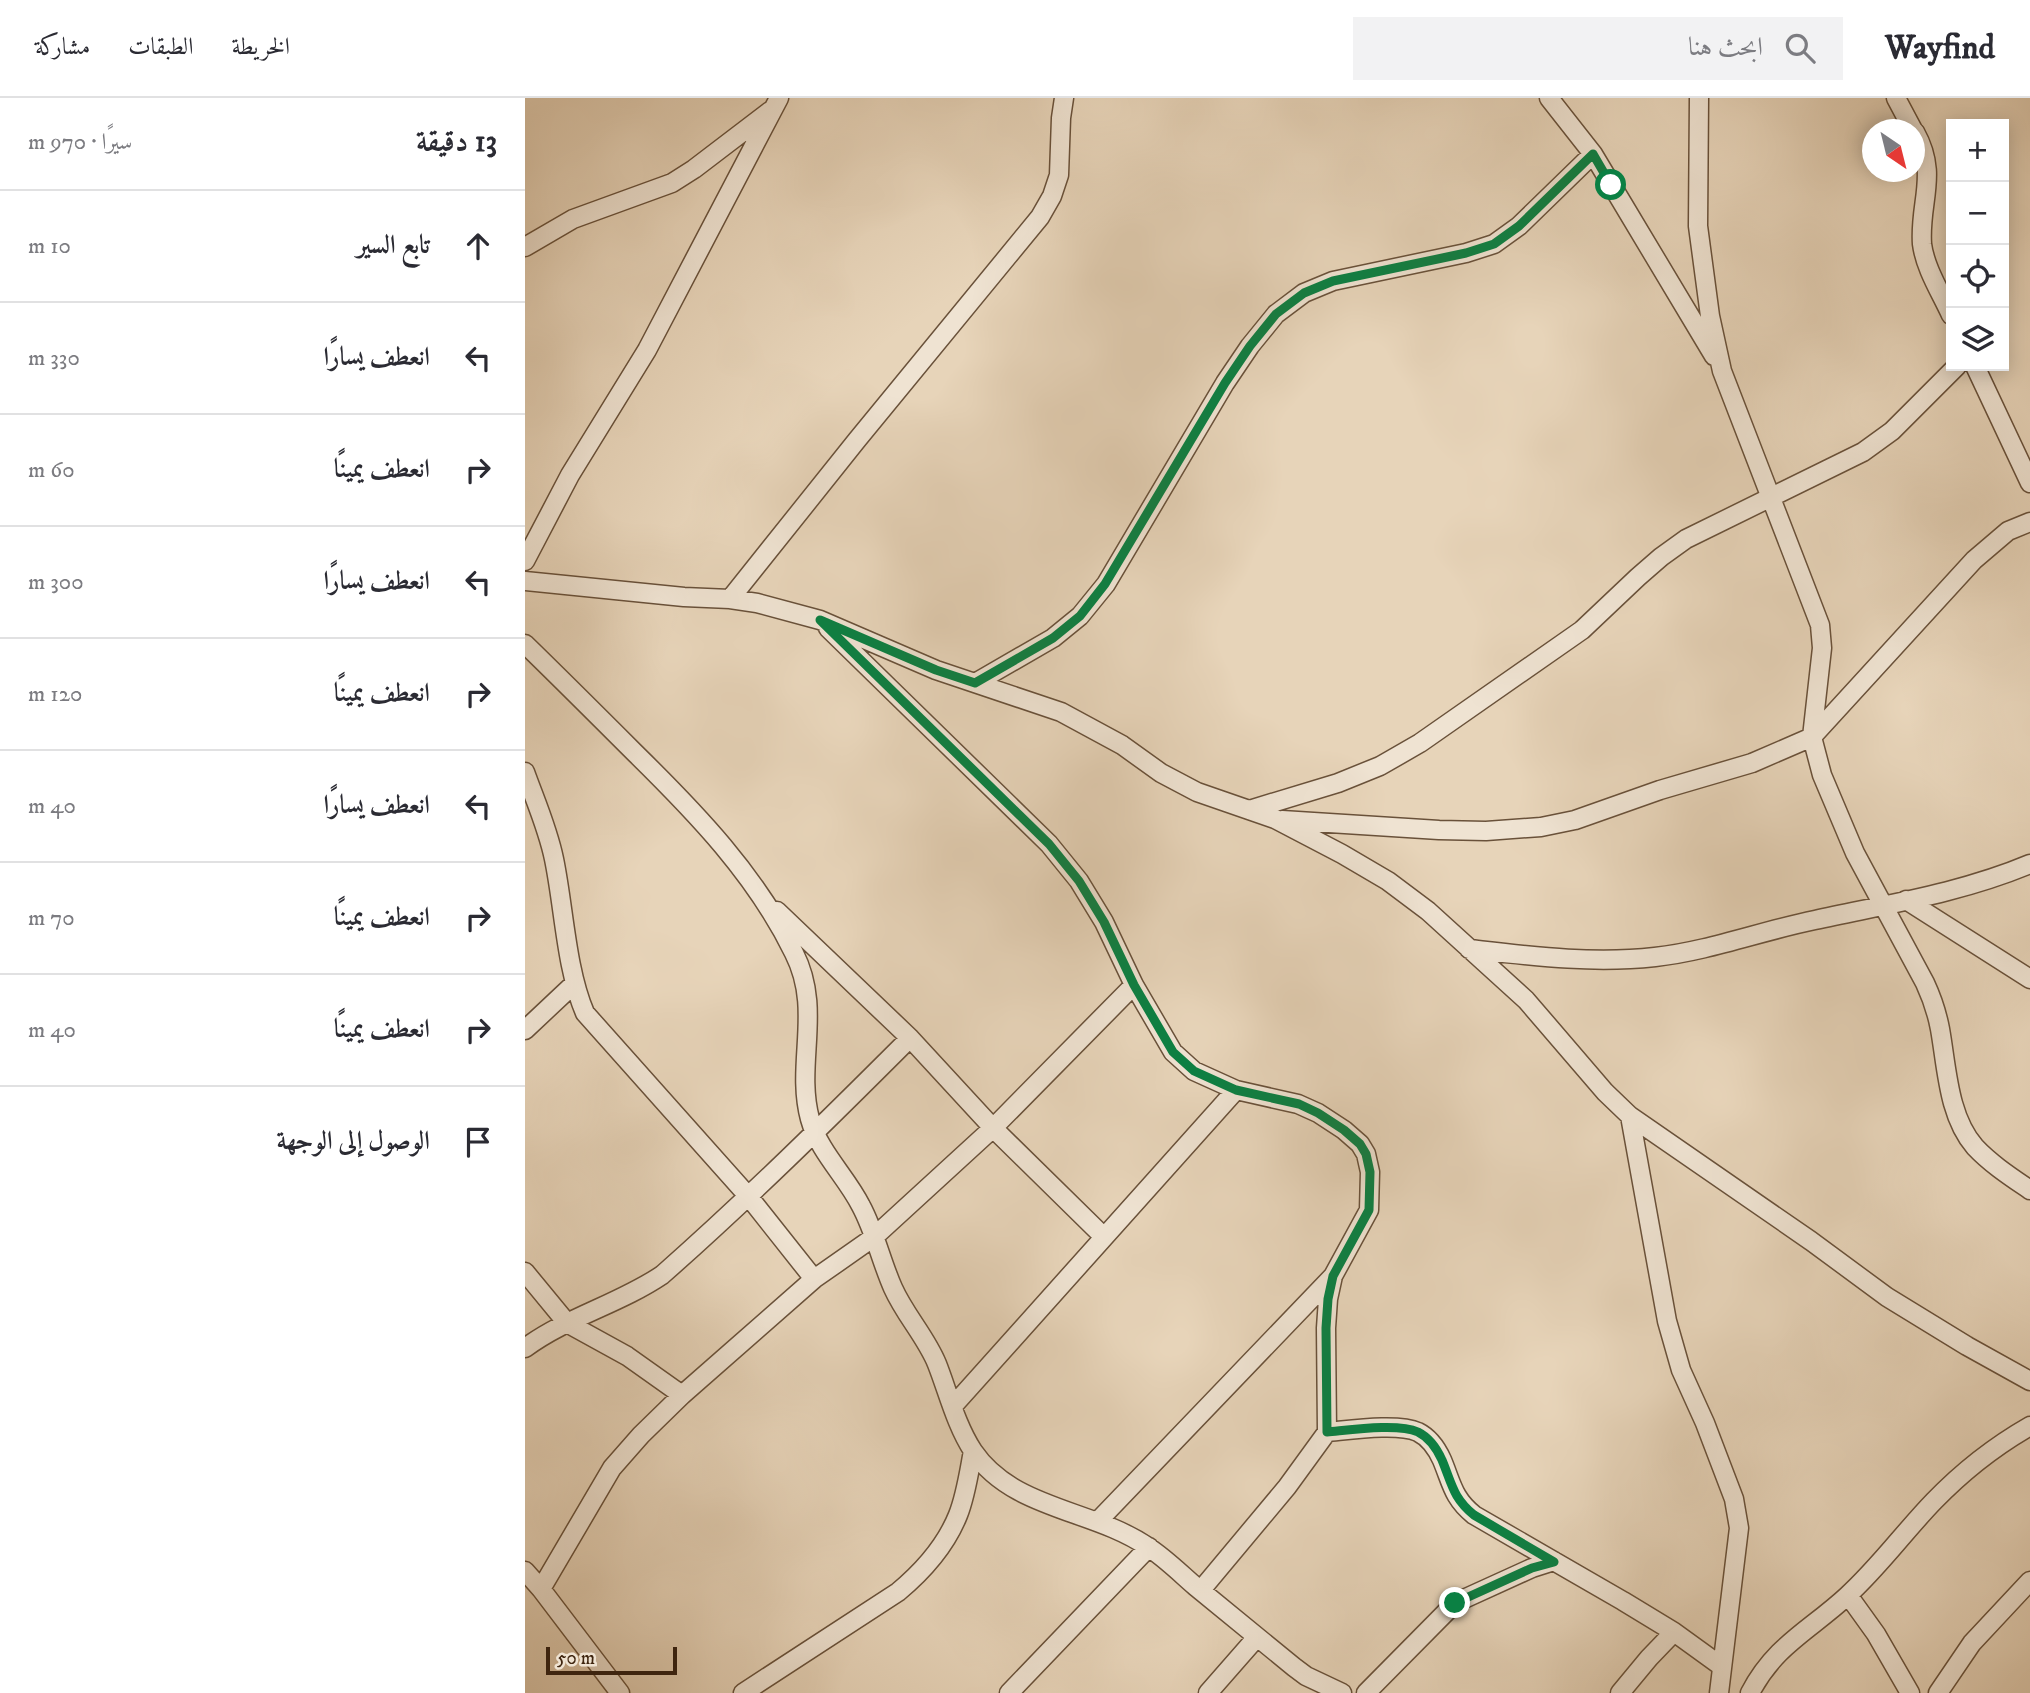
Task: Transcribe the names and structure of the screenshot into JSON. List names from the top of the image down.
{
  "scale_bar": "50 m",
  "north": "bottom right",
  "page": {
    "header": "Wayfind",
    "search": "ابحث هنا",
    "nav": ["الخريطة", "الطبقات", "مشاركة"],
    "heading": ["13 دقيقة", "سيرًا · 970 m"],
    "map_buttons": ["+", "−"],
    "list": [
      ["تابع السير", "10 m"],
      ["انعطف يسارًا", "330 m"],
      ["انعطف يمينًا", "60 m"],
      ["انعطف يسارًا", "300 m"],
      ["انعطف يمينًا", "120 m"],
      ["انعطف يسارًا", "40 m"],
      ["انعطف يمينًا", "70 m"],
      ["انعطف يمينًا", "40 m"],
      "الوصول إلى الوجهة"
    ],
    "scale": "50 m"
  }
}
